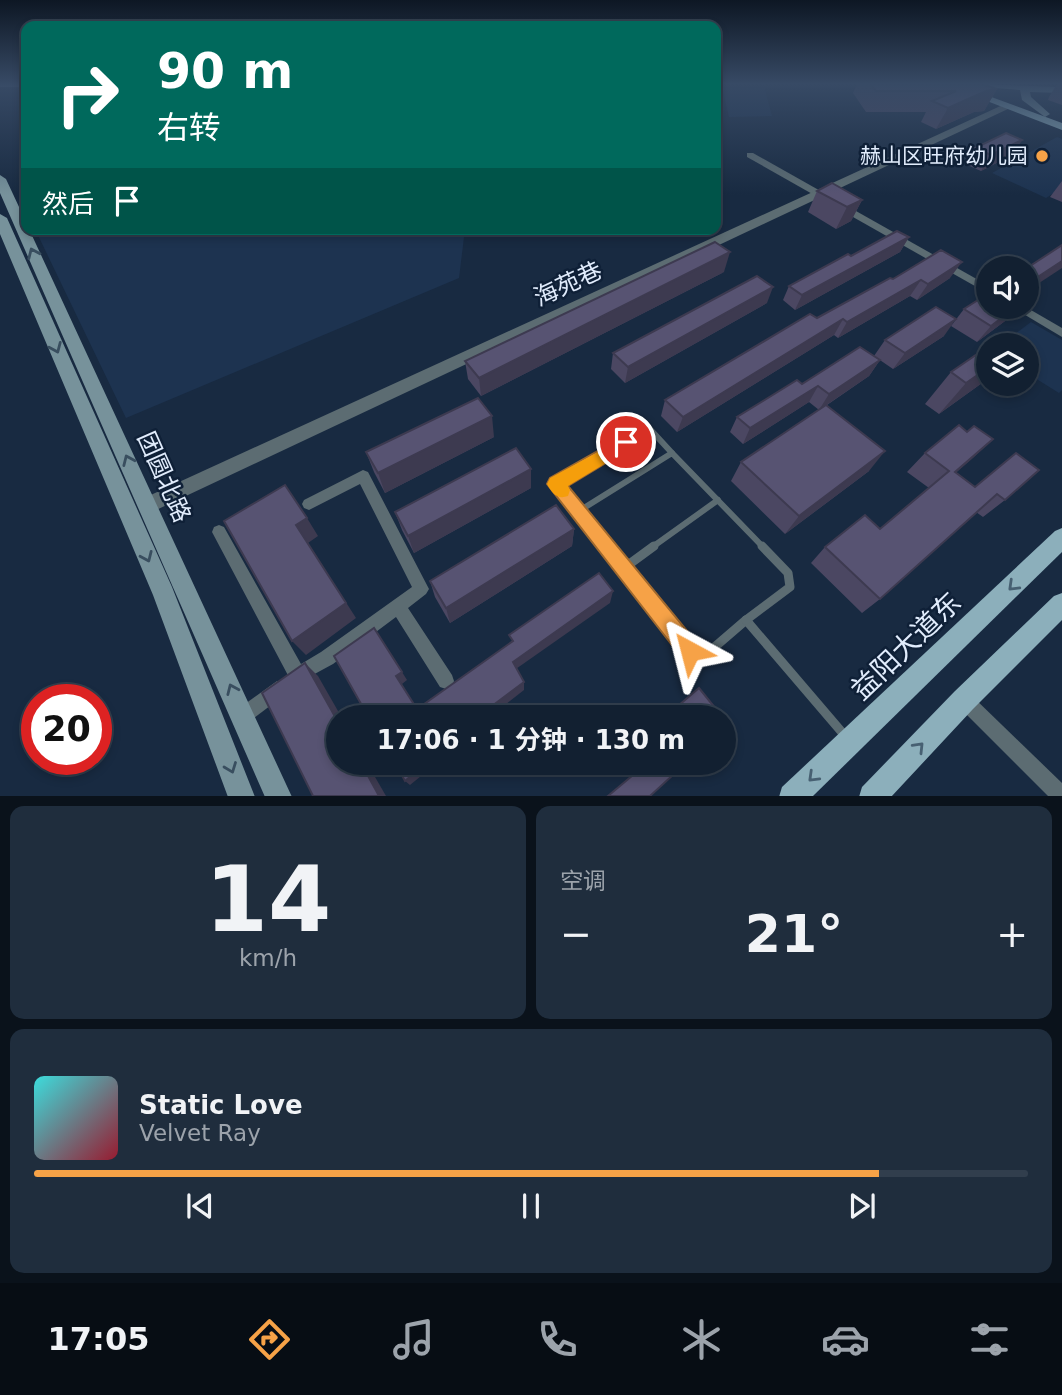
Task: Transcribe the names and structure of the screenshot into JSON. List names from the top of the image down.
{
  "streets": {
    "main road": ["团圆北路", "益阳大道东"],
    "street": ["海苑巷"]
  },
  "crossings": [
    ["海苑巷", "团圆北路"]
  ],
  "places": ["赫山区旺府幼儿园"],
  "page": {
    "turn": ["90 m", "右转"],
    "then": "然后",
    "limit": "20",
    "trip": "17:06 · 1 分钟 · 130 m",
    "tile": [
      ["14", "km/h"],
      "空调"
    ],
    "heat": ["−", "21°", "+"],
    "song": ["Static Love", "Velvet Ray"],
    "tabs": "17:05"
  }
}
